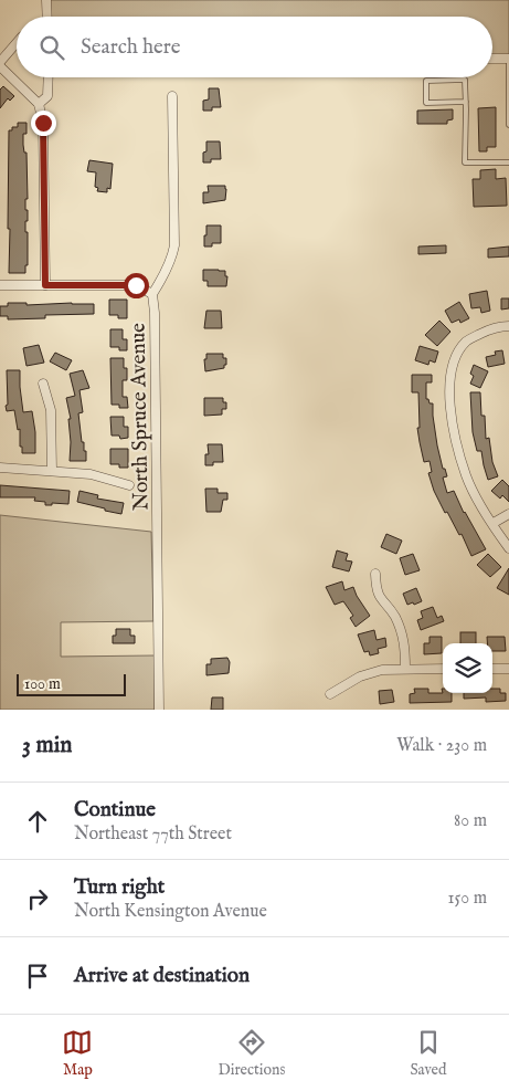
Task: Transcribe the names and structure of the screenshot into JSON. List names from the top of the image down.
{
  "streets": {
    "street": ["North Spruce Avenue"]
  },
  "scale_bar": "100 m",
  "page": {
    "search": "Search here",
    "scale": "100 m",
    "heading": ["3 min", "Walk · 230 m"],
    "list": [
      ["Continue", "Northeast 77th Street", "80 m"],
      ["Turn right", "North Kensington Avenue", "150 m"],
      "Arrive at destination"
    ],
    "nav": ["Map", "Directions", "Saved"]
  }
}
